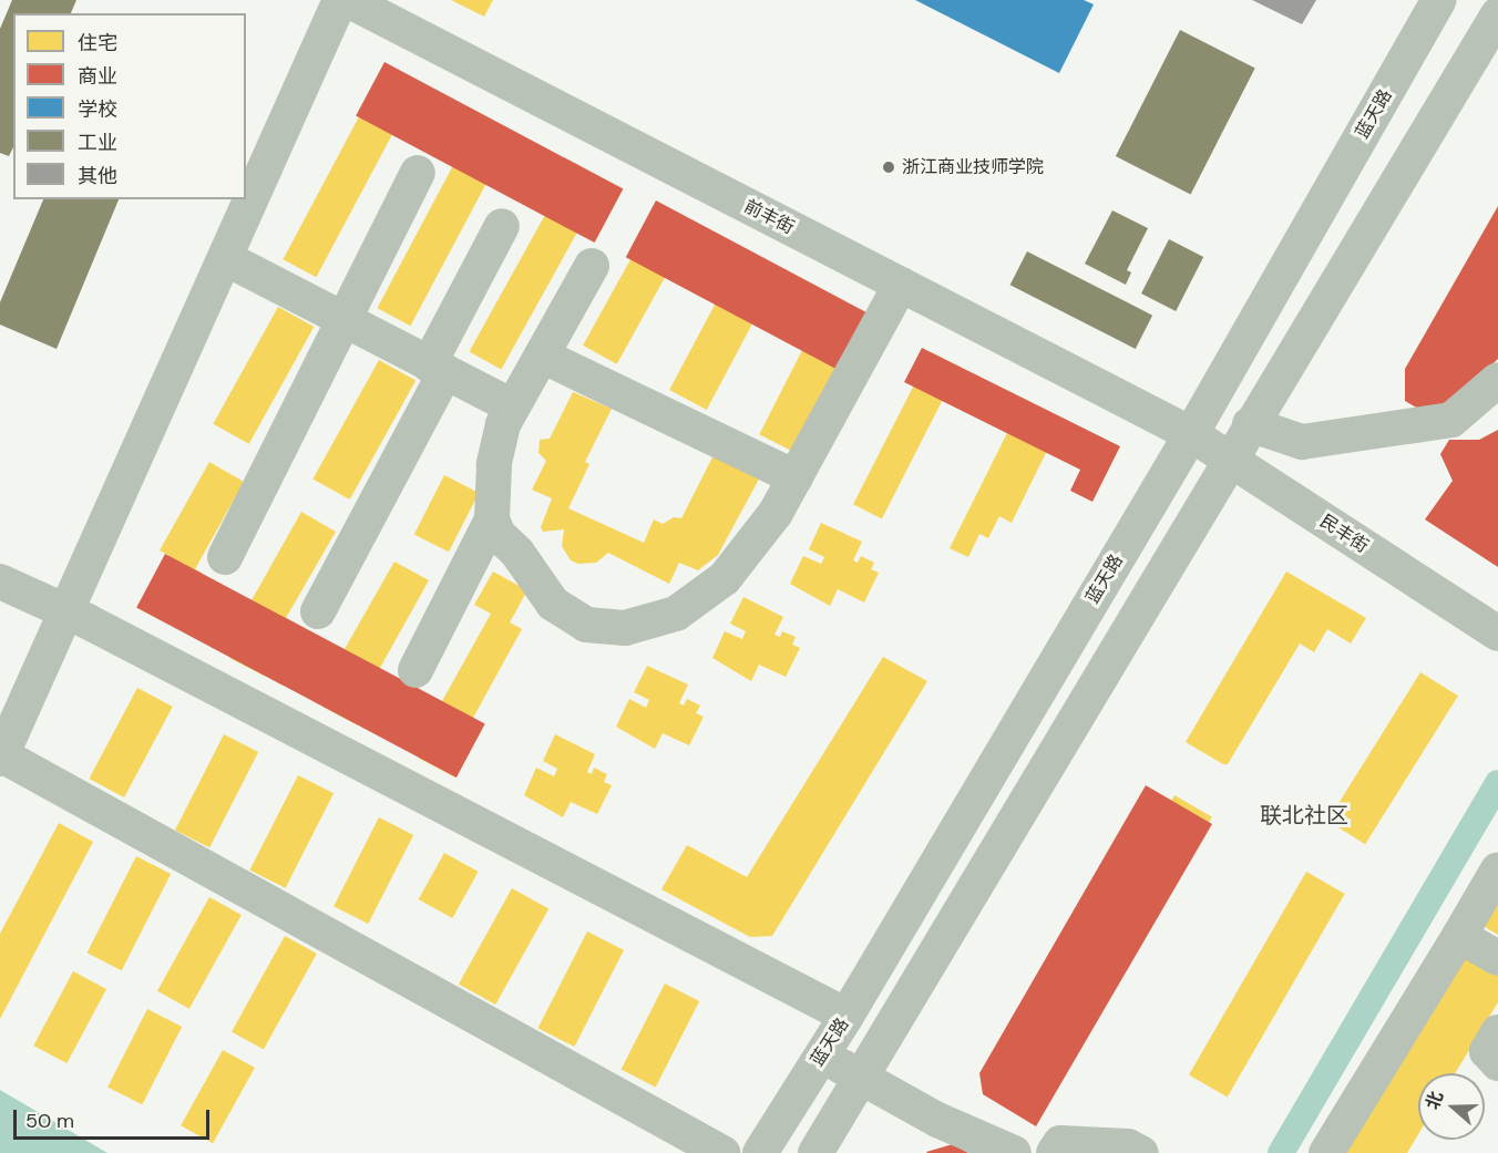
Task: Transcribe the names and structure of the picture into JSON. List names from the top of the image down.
{
  "streets": {
    "street": ["蓝天路", "前丰街", "民丰街"]
  },
  "crossings": [
    ["蓝天路", "前丰街"],
    ["蓝天路", "民丰街"],
    ["前丰街", "民丰街"]
  ],
  "districts": ["联北社区"],
  "places": ["浙江商业技师学院"],
  "legend": [
    "住宅",
    "商业",
    "学校",
    "工业",
    "其他"
  ],
  "scale_bar": "50 m",
  "north": "left"
}
